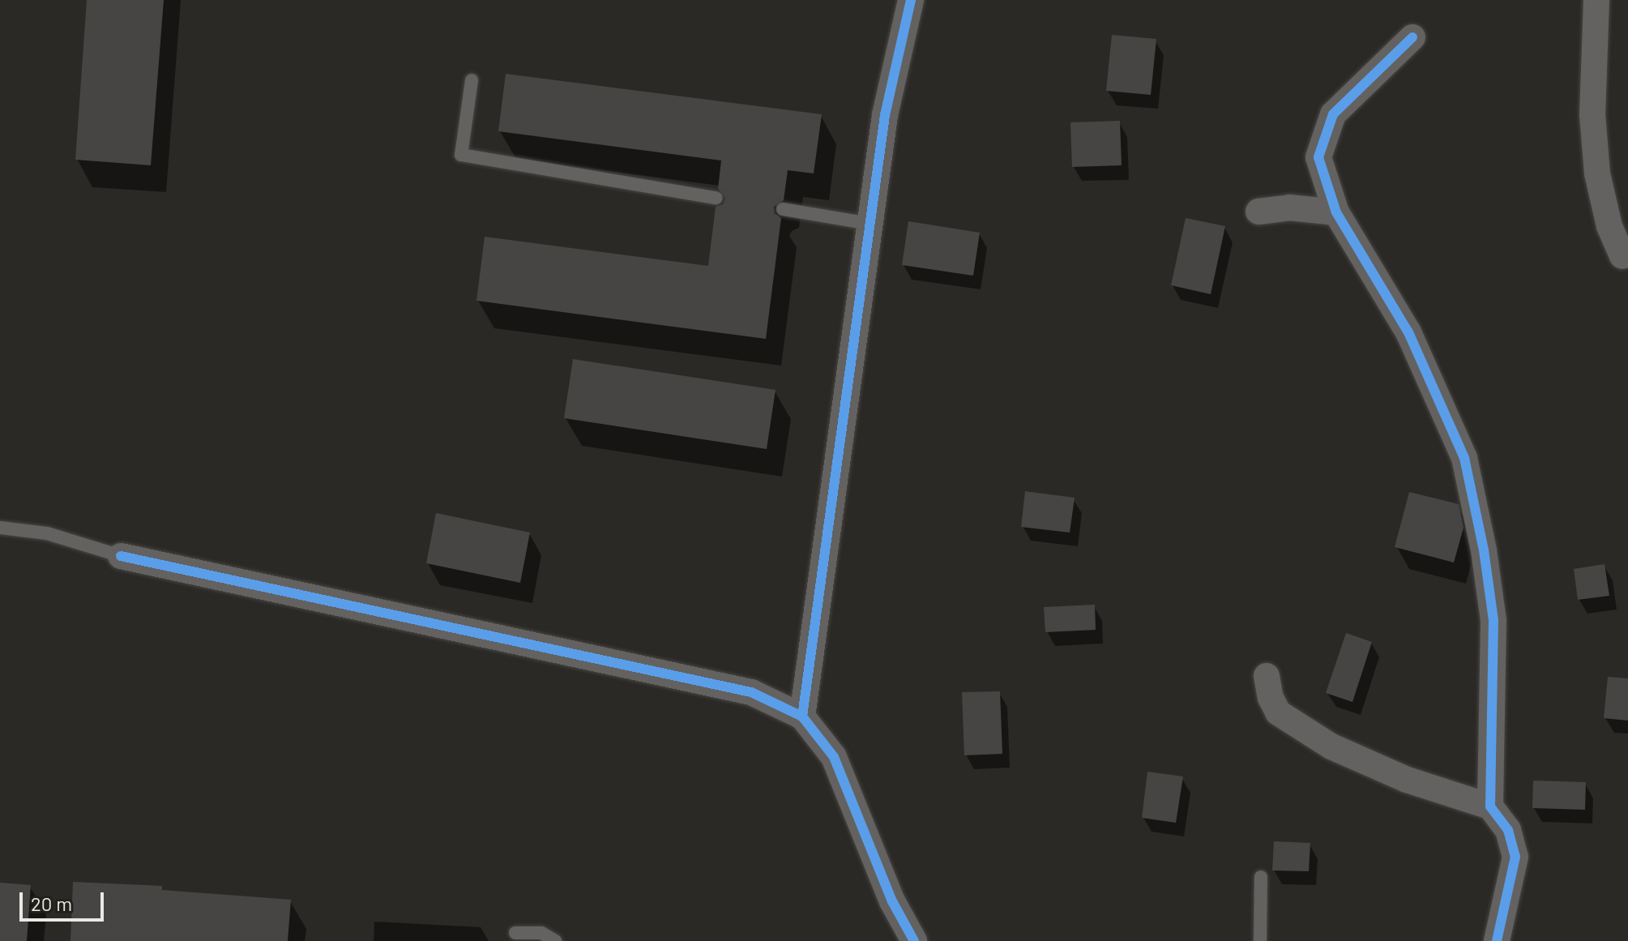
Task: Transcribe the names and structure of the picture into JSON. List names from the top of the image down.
{
  "scale_bar": "20 m"
}
